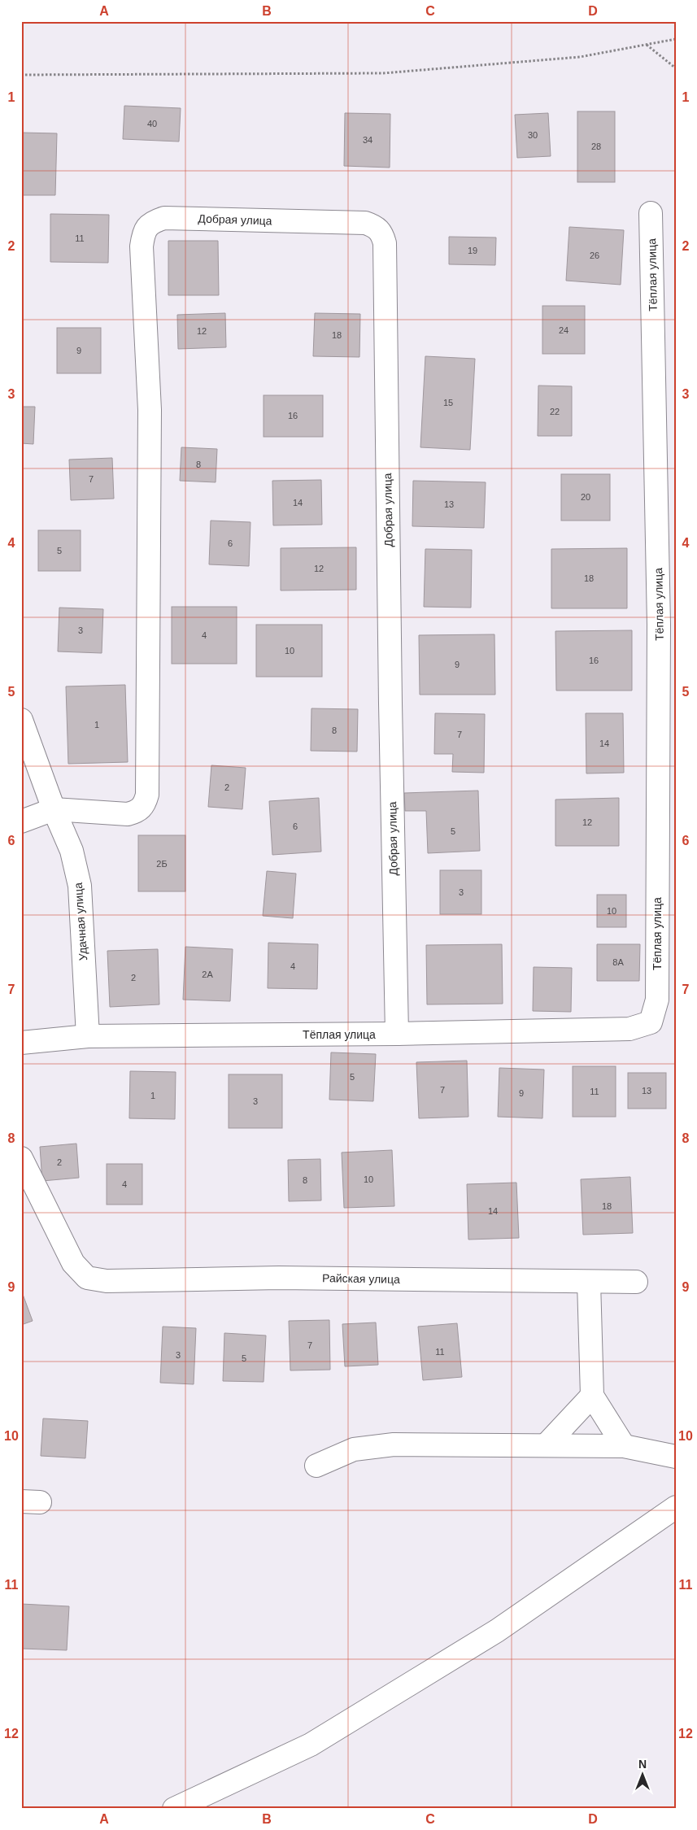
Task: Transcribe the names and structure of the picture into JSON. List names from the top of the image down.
{
  "streets": {
    "street": [
      "Добрая улица",
      "Тёплая улица",
      "Удачная улица",
      "Райская улица"
    ]
  },
  "crossings": [
    ["Добрая улица", "Тёплая улица"],
    ["Добрая улица", "Удачная улица"],
    ["Тёплая улица", "Удачная улица"]
  ],
  "house_numbers": [
    "40",
    "30",
    "34",
    "28",
    "11",
    "19",
    "26",
    "24",
    "12",
    "18",
    "9",
    "15",
    "22",
    "16",
    "8",
    "7",
    "20",
    "14",
    "13",
    "6",
    "5",
    "12",
    "18",
    "3",
    "4",
    "10",
    "16",
    "9",
    "1",
    "8",
    "7",
    "14",
    "2",
    "12",
    "6",
    "5",
    "2Б",
    "3",
    "10",
    "8А",
    "4",
    "2А",
    "2",
    "5",
    "7",
    "13",
    "11",
    "9",
    "1",
    "3",
    "2",
    "10",
    "8",
    "4",
    "18",
    "14",
    "7",
    "11",
    "3",
    "5"
  ],
  "north": "top",
  "grid": {
    "columns": [
      "A",
      "B",
      "C",
      "D"
    ],
    "rows": [
      "1",
      "2",
      "3",
      "4",
      "5",
      "6",
      "7",
      "8",
      "9",
      "10",
      "11",
      "12"
    ]
  }
}
